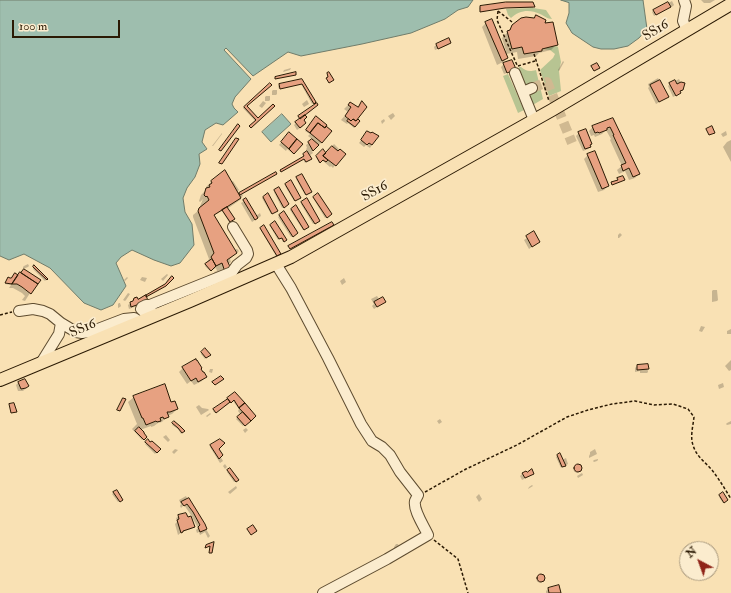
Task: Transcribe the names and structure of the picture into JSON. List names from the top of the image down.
{
  "streets": {
    "main road": ["SS16"]
  },
  "scale_bar": "100 m",
  "north": "top left"
}
